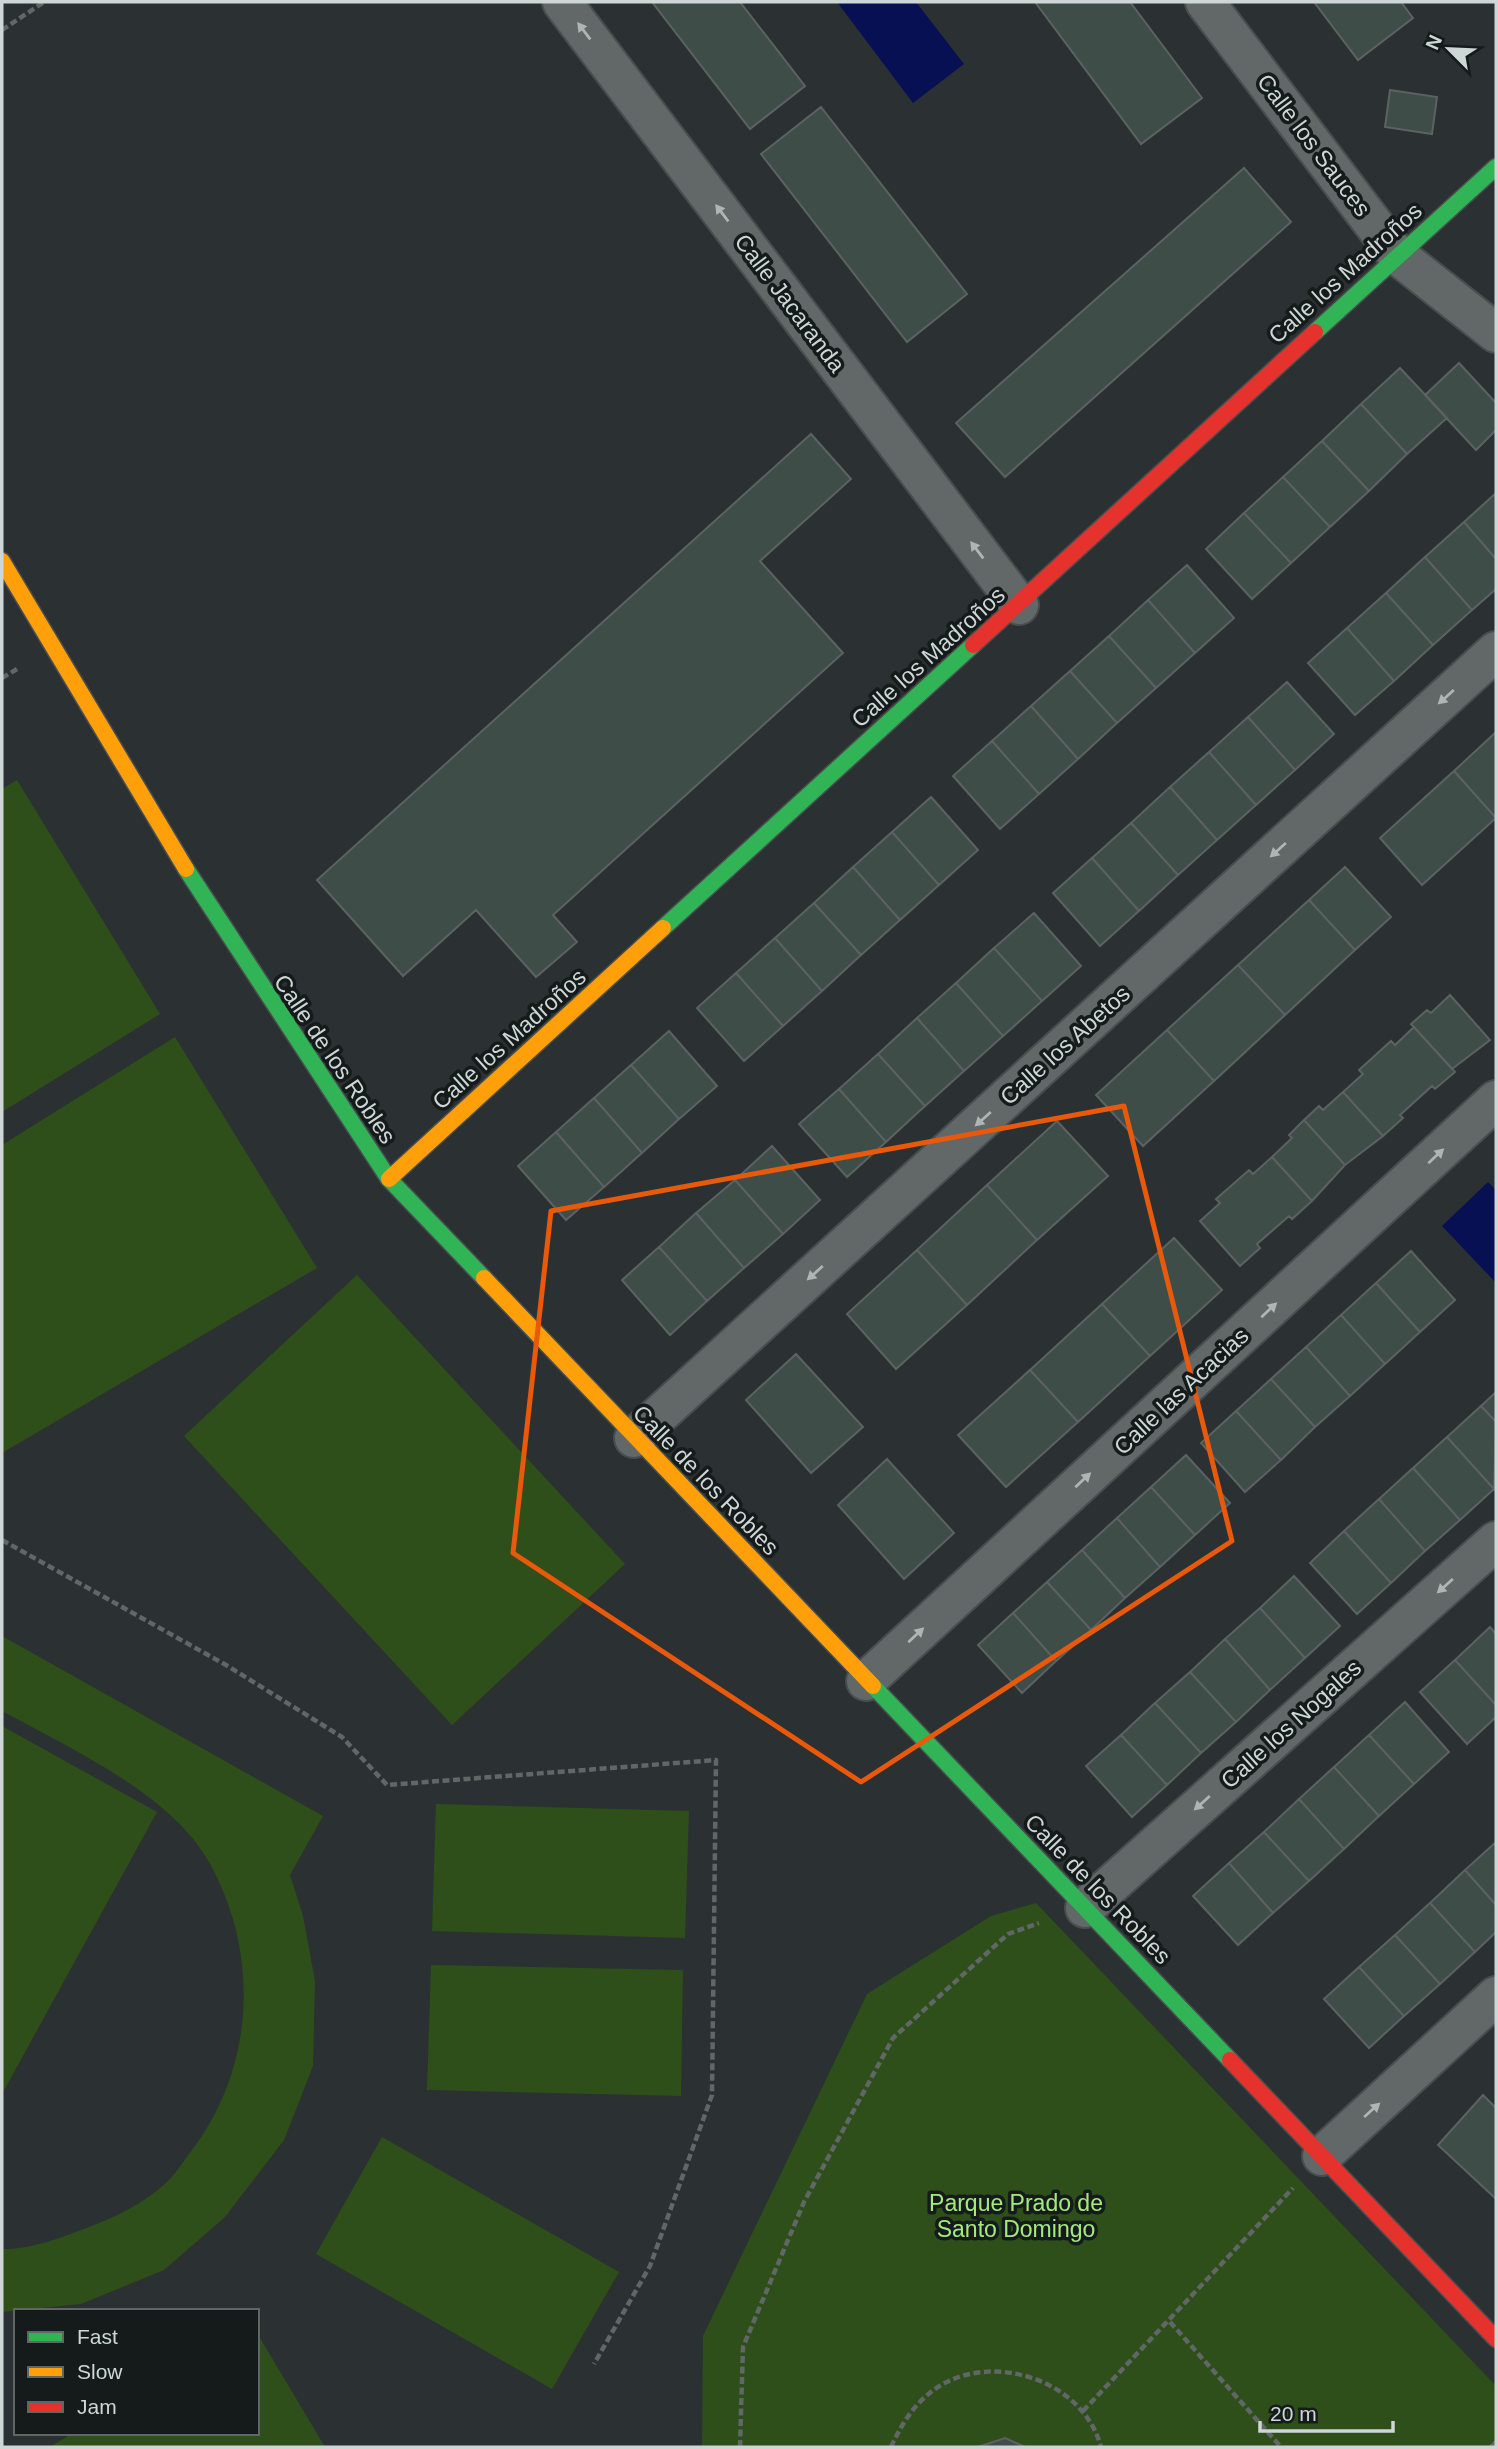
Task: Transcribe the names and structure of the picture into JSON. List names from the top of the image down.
{
  "streets": {
    "street": [
      "Calle los Sauces",
      "Calle los Madroños",
      "Calle Jacaranda",
      "Calle los Abetos",
      "Calle de los Robles",
      "Calle las Acacias",
      "Calle los Nogales"
    ]
  },
  "crossings": [
    ["Calle los Sauces", "Calle los Madroños"],
    ["Calle los Madroños", "Calle Jacaranda"],
    ["Calle los Madroños", "Calle de los Robles"],
    ["Calle los Abetos", "Calle de los Robles"],
    ["Calle de los Robles", "Calle las Acacias"],
    ["Calle de los Robles", "Calle los Nogales"]
  ],
  "one_way": ["Calle Jacaranda", "Calle los Abetos", "Calle las Acacias"],
  "parks": ["Parque Prado de Santo Domingo"],
  "legend": ["Fast", "Slow", "Jam"],
  "scale_bar": "20 m",
  "north": "top left"
}
